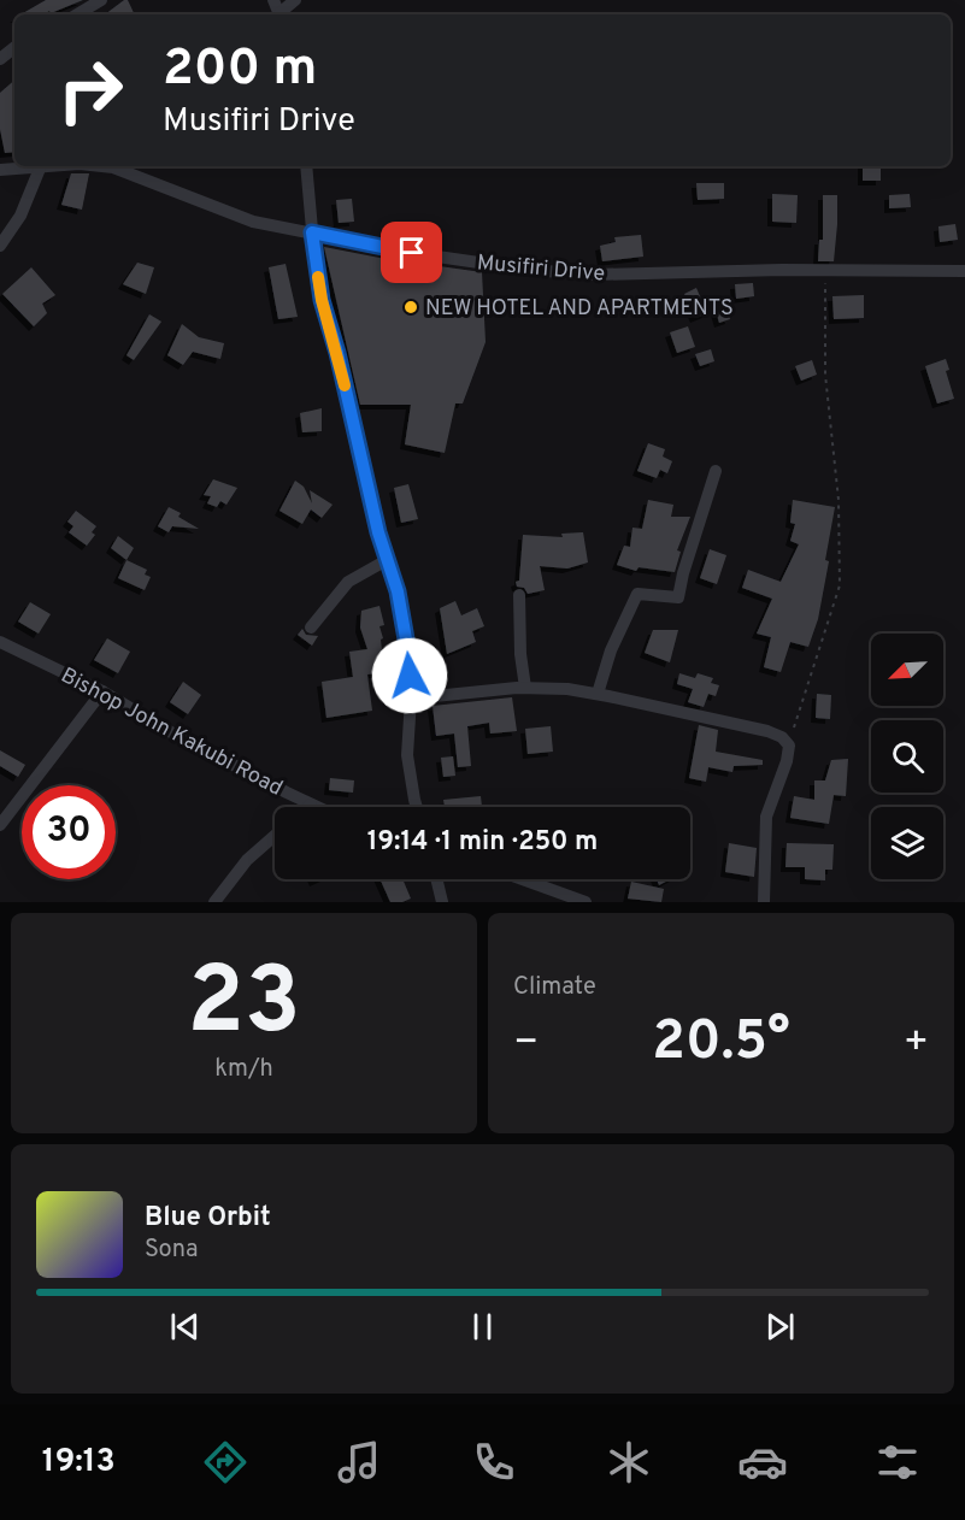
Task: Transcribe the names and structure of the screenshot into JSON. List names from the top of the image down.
{
  "streets": {
    "street": ["Musifiri Drive", "Bishop John Kakubi Road"]
  },
  "places": ["NEW HOTEL AND APARTMENTS"],
  "north": "bottom left",
  "page": {
    "turn": ["200 m", "Musifiri Drive"],
    "limit": "30",
    "trip": "19:14 · 1 min · 250 m",
    "tile": [
      ["23", "km/h"],
      "Climate"
    ],
    "heat": ["−", "20.5°", "+"],
    "song": ["Blue Orbit", "Sona"],
    "tabs": "19:13"
  }
}
